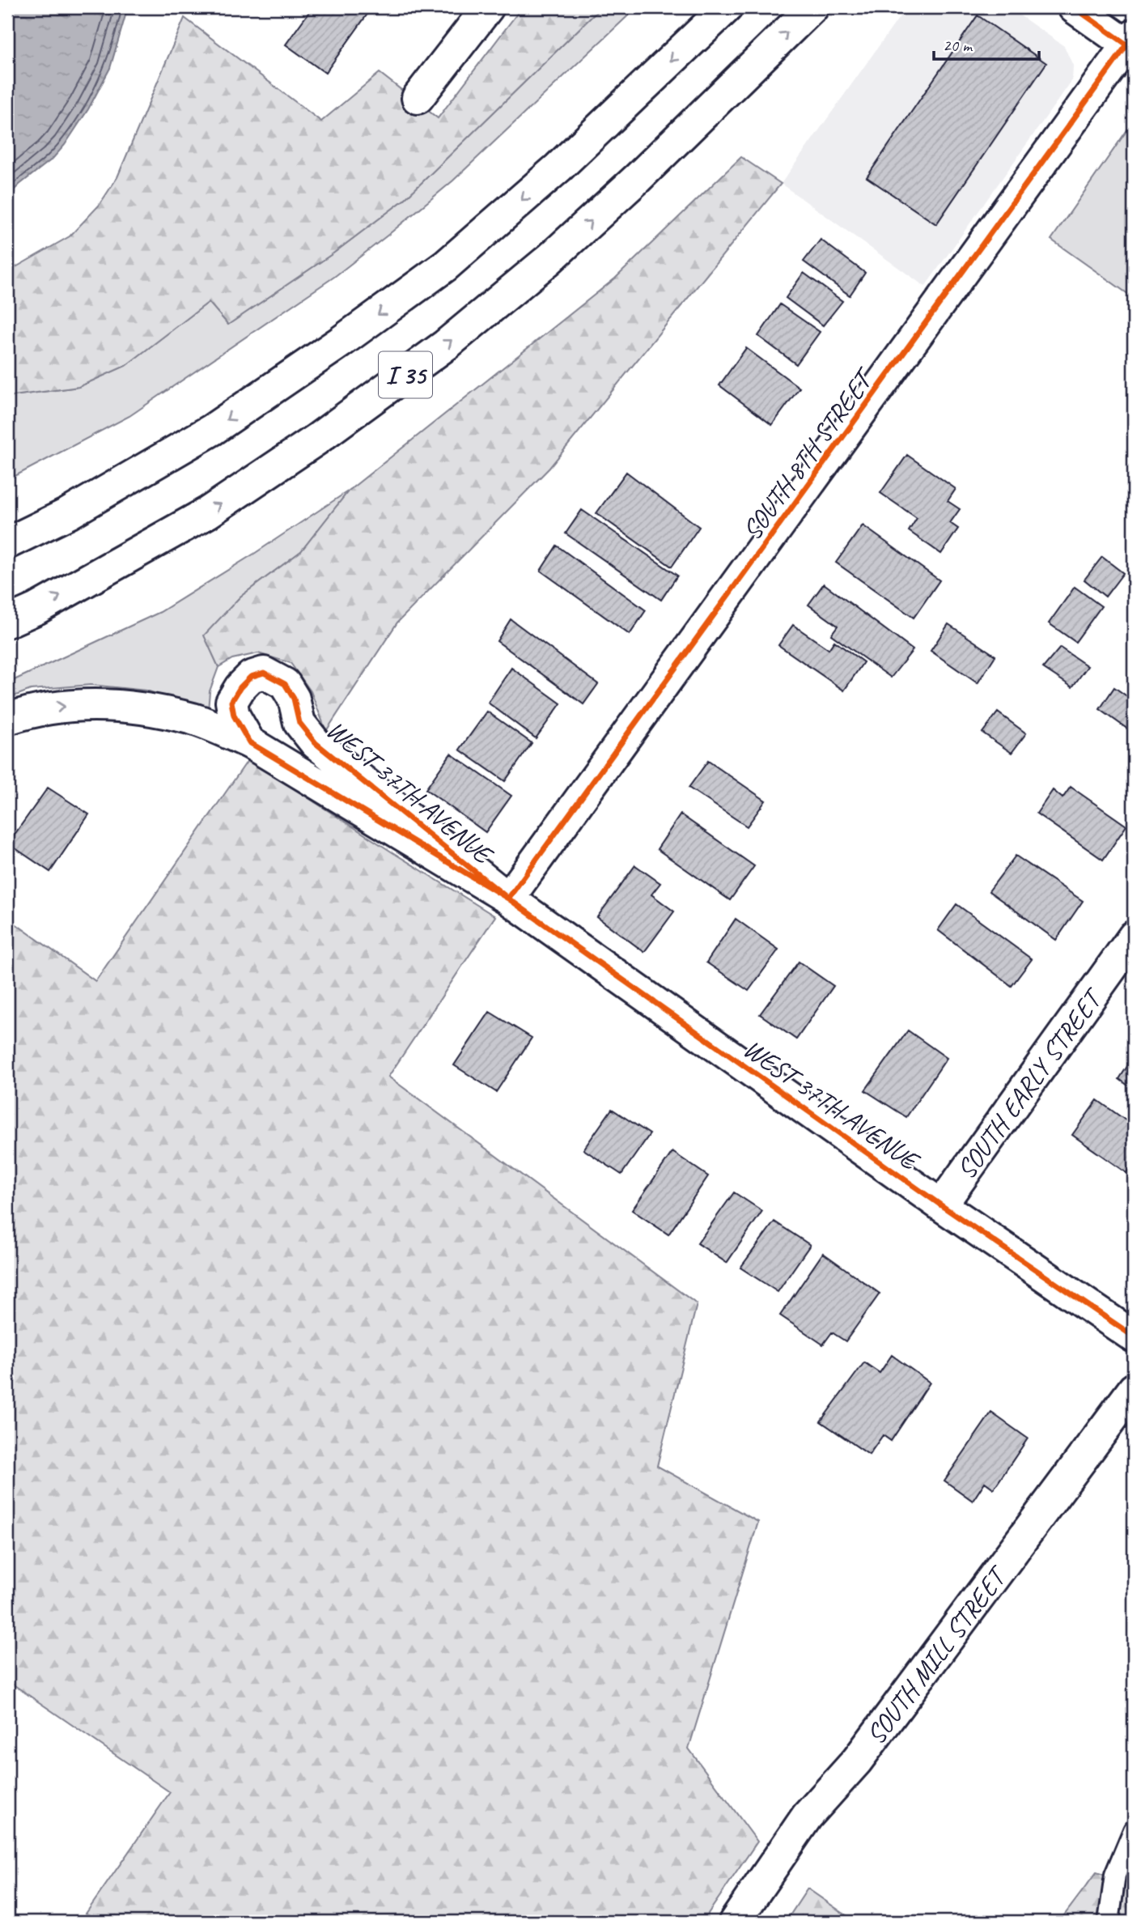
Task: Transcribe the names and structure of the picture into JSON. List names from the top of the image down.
{
  "streets": {
    "main road": [
      "I 35",
      "SOUTH 8TH STREET",
      "WEST 37TH AVENUE",
      "SOUTH EARLY STREET",
      "SOUTH MILL STREET"
    ]
  },
  "crossings": [
    ["SOUTH 8TH STREET", "WEST 37TH AVENUE"],
    ["WEST 37TH AVENUE", "SOUTH EARLY STREET"]
  ],
  "scale_bar": "20 m"
}
